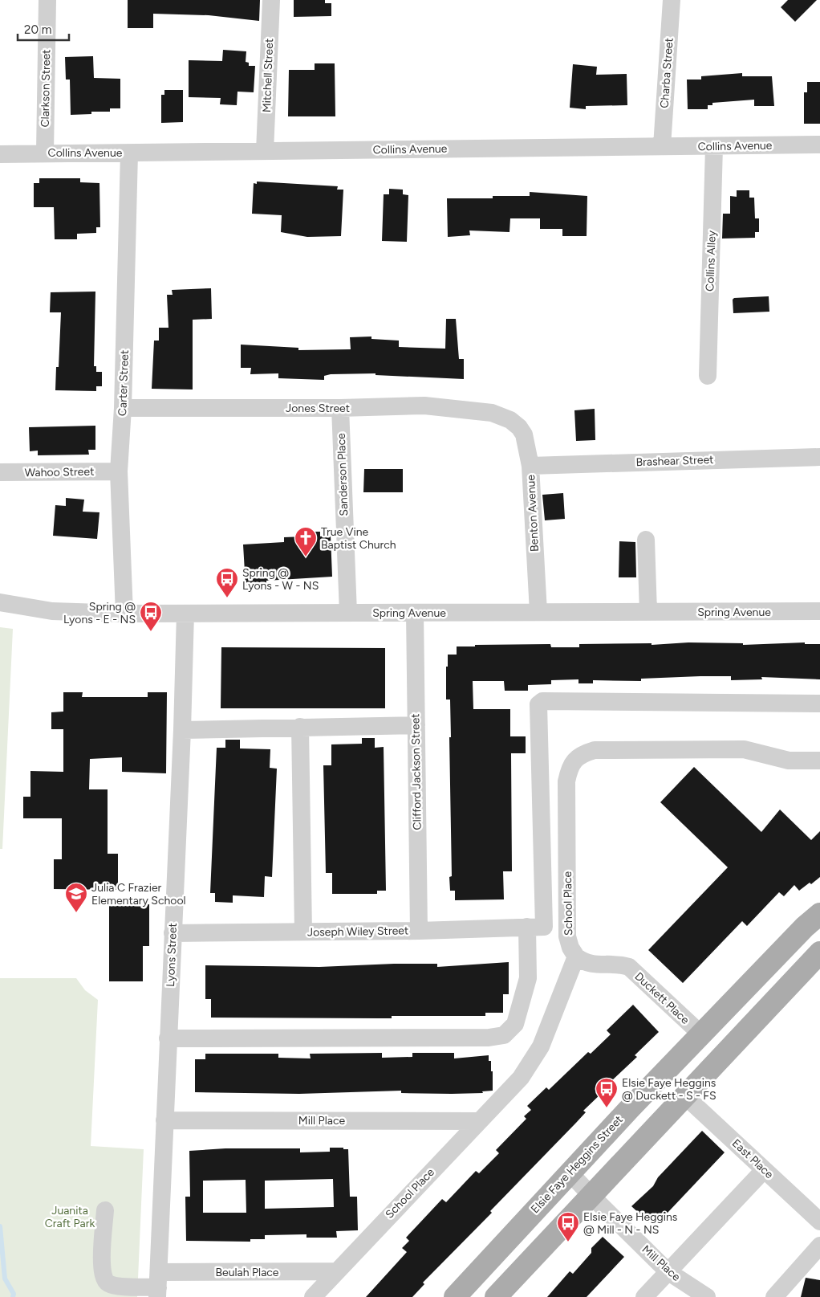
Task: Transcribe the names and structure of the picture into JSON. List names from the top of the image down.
{
  "streets": {
    "main road": ["Elsie Faye Heggins Street"],
    "street": [
      "Charba Street",
      "Mitchell Street",
      "Clarkson Street",
      "Collins Avenue",
      "Collins Alley",
      "Carter Street",
      "Jones Street",
      "Brashear Street",
      "Wahoo Street",
      "Sanderson Place",
      "Benton Avenue",
      "Spring Avenue",
      "Clifford Jackson Street",
      "School Place",
      "Joseph Wiley Street",
      "Lyons Street",
      "Duckett Place",
      "Mill Place",
      "East Place",
      "Beulah Place"
    ]
  },
  "crossings": [
    ["Charba Street", "Collins Avenue"],
    ["Mitchell Street", "Collins Avenue"],
    ["Clarkson Street", "Collins Avenue"],
    ["Collins Avenue", "Collins Alley"],
    ["Collins Avenue", "Carter Street"],
    ["Carter Street", "Jones Street"],
    ["Carter Street", "Wahoo Street"],
    ["Carter Street", "Spring Avenue"],
    ["Jones Street", "Sanderson Place"],
    ["Jones Street", "Benton Avenue"],
    ["Brashear Street", "Benton Avenue"],
    ["Sanderson Place", "Spring Avenue"],
    ["Benton Avenue", "Spring Avenue"],
    ["Spring Avenue", "Clifford Jackson Street"],
    ["Spring Avenue", "Lyons Street"],
    ["Clifford Jackson Street", "Joseph Wiley Street"],
    ["School Place", "Duckett Place"],
    ["School Place", "Mill Place"],
    ["School Place", "Beulah Place"],
    ["Joseph Wiley Street", "Lyons Street"],
    ["Lyons Street", "Mill Place"],
    ["Lyons Street", "Beulah Place"],
    ["Duckett Place", "Elsie Faye Heggins Street"],
    ["Mill Place", "Elsie Faye Heggins Street"]
  ],
  "parks": ["Juanita Craft Park"],
  "places": {
    "church": ["True Vine Baptist Church"],
    "bus stop": [
      "Spring @ Lyons - W - NS",
      "Spring @ Lyons - E - NS",
      "Elsie Faye Heggins @ Duckett - S - FS",
      "Elsie Faye Heggins @ Mill - N - NS"
    ],
    "school or university": ["Julia C Frazier Elementary School"]
  },
  "scale_bar": "20 m"
}
